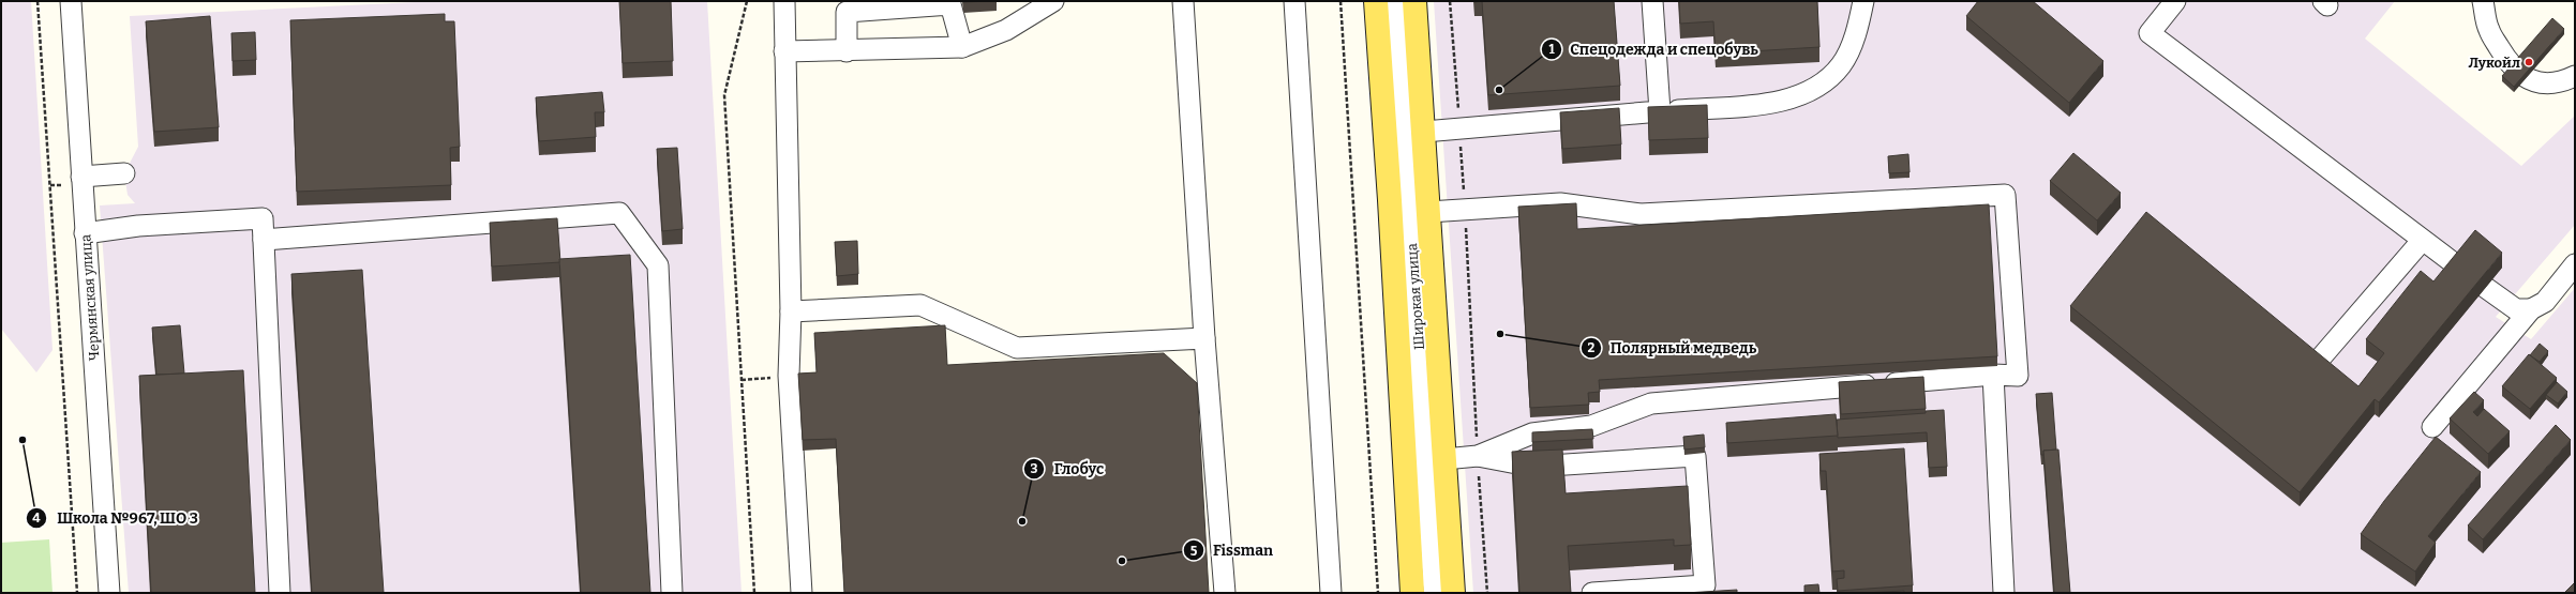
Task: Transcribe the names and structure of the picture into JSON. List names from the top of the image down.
{
  "streets": {
    "main road": ["Широкая улица"],
    "street": ["Чермянская улица"]
  },
  "places": [
    "Лукойл",
    "Спецодежда и спецобувь",
    "Полярный медведь",
    "Школа №967, ШО 3",
    "Глобус",
    "Fissman"
  ]
}
